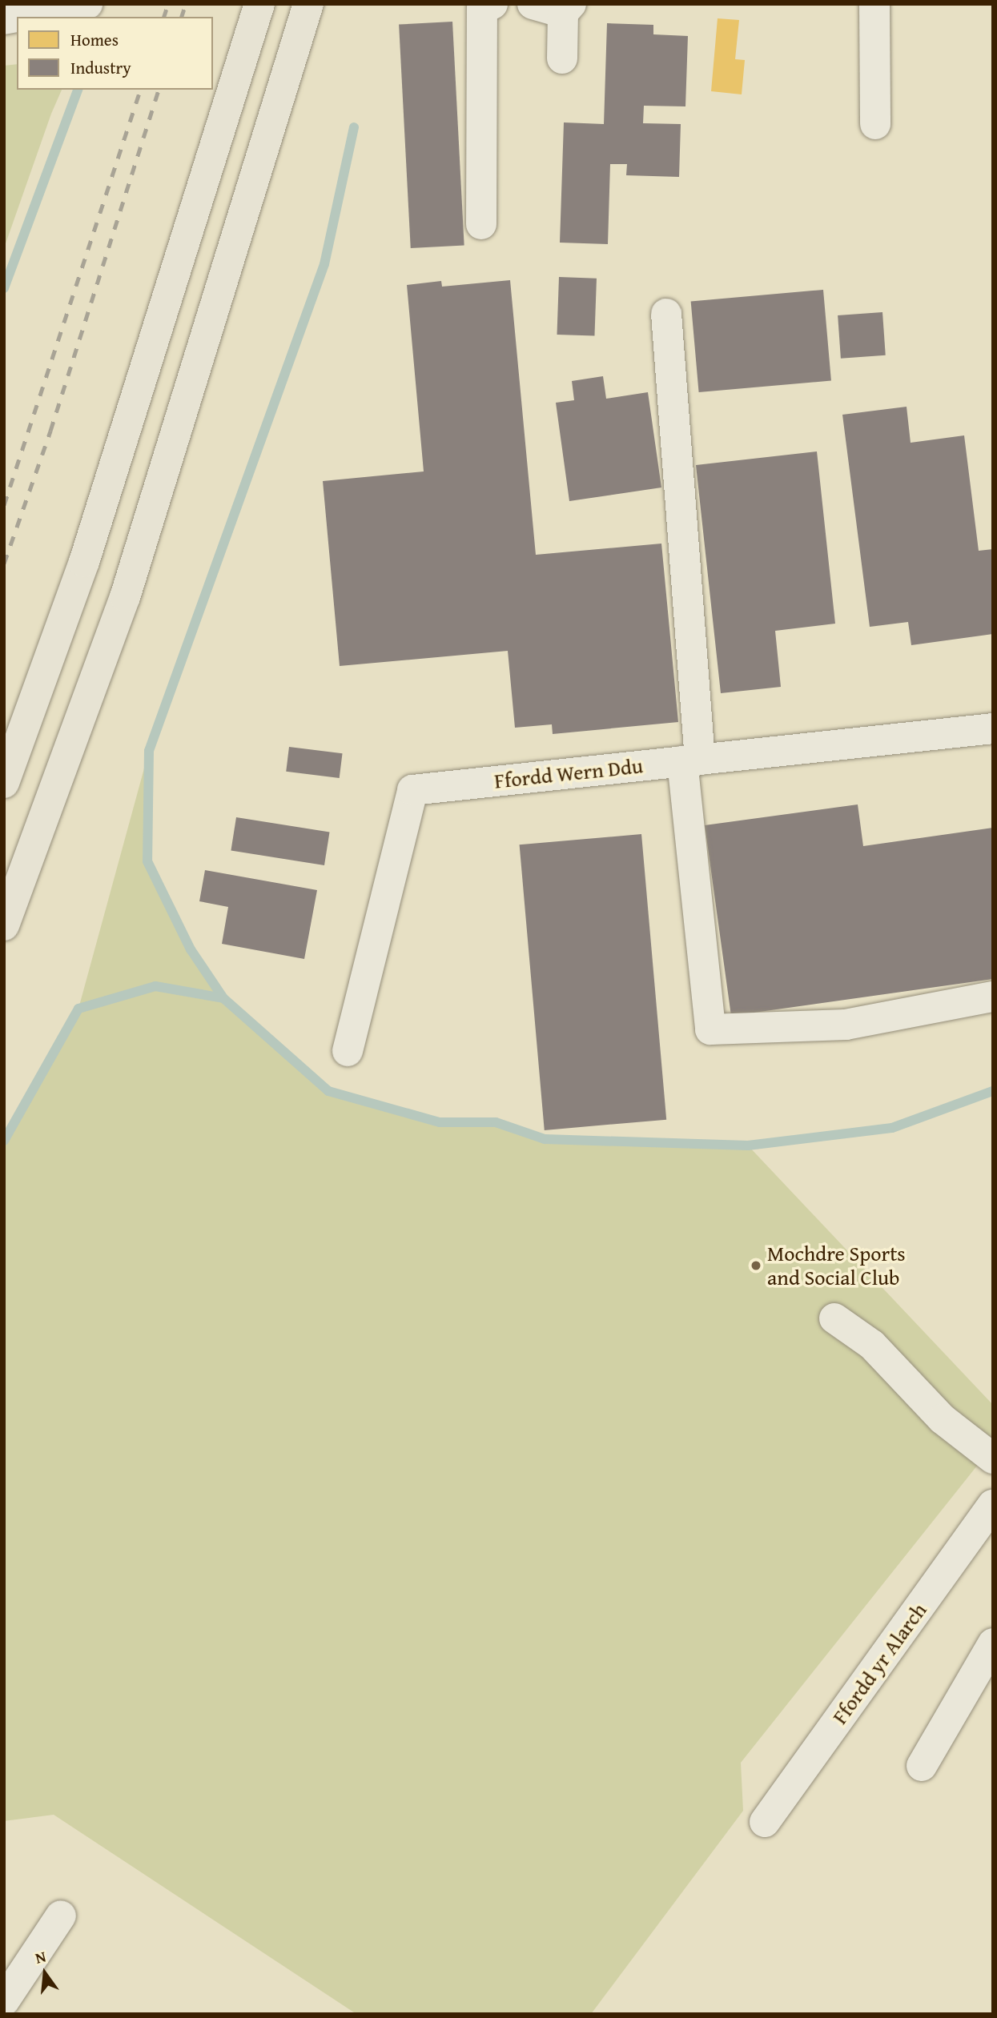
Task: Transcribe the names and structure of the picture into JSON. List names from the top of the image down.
{
  "streets": {
    "street": ["Ffordd Wern Ddu", "Ffordd yr Alarch"]
  },
  "places": ["Mochdre Sports and Social Club"],
  "legend": ["Homes", "Industry"],
  "north": "top"
}
